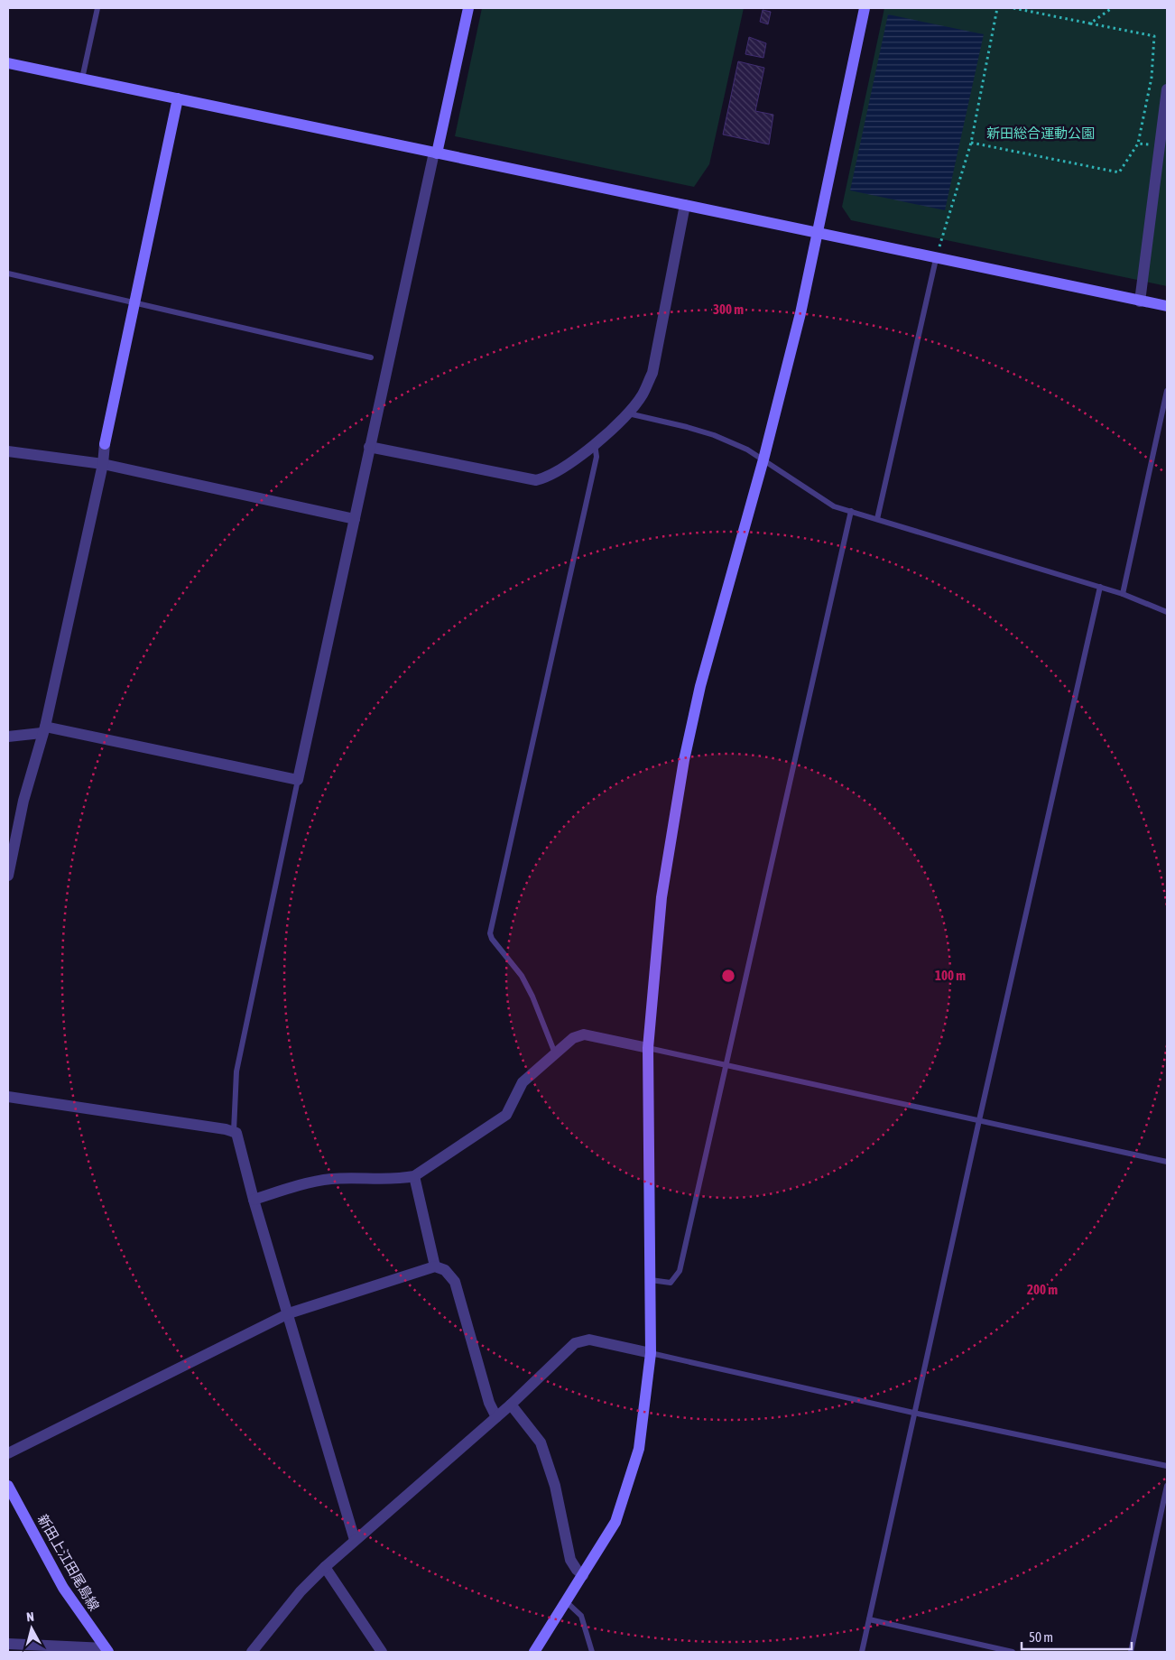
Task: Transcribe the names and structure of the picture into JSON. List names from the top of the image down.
{
  "streets": {
    "street": ["新田上江田尾島線"]
  },
  "parks": ["新田総合運動公園"],
  "scale_bar": "50 m",
  "north": "top",
  "rings": ["300 m", "100 m", "200 m"]
}
